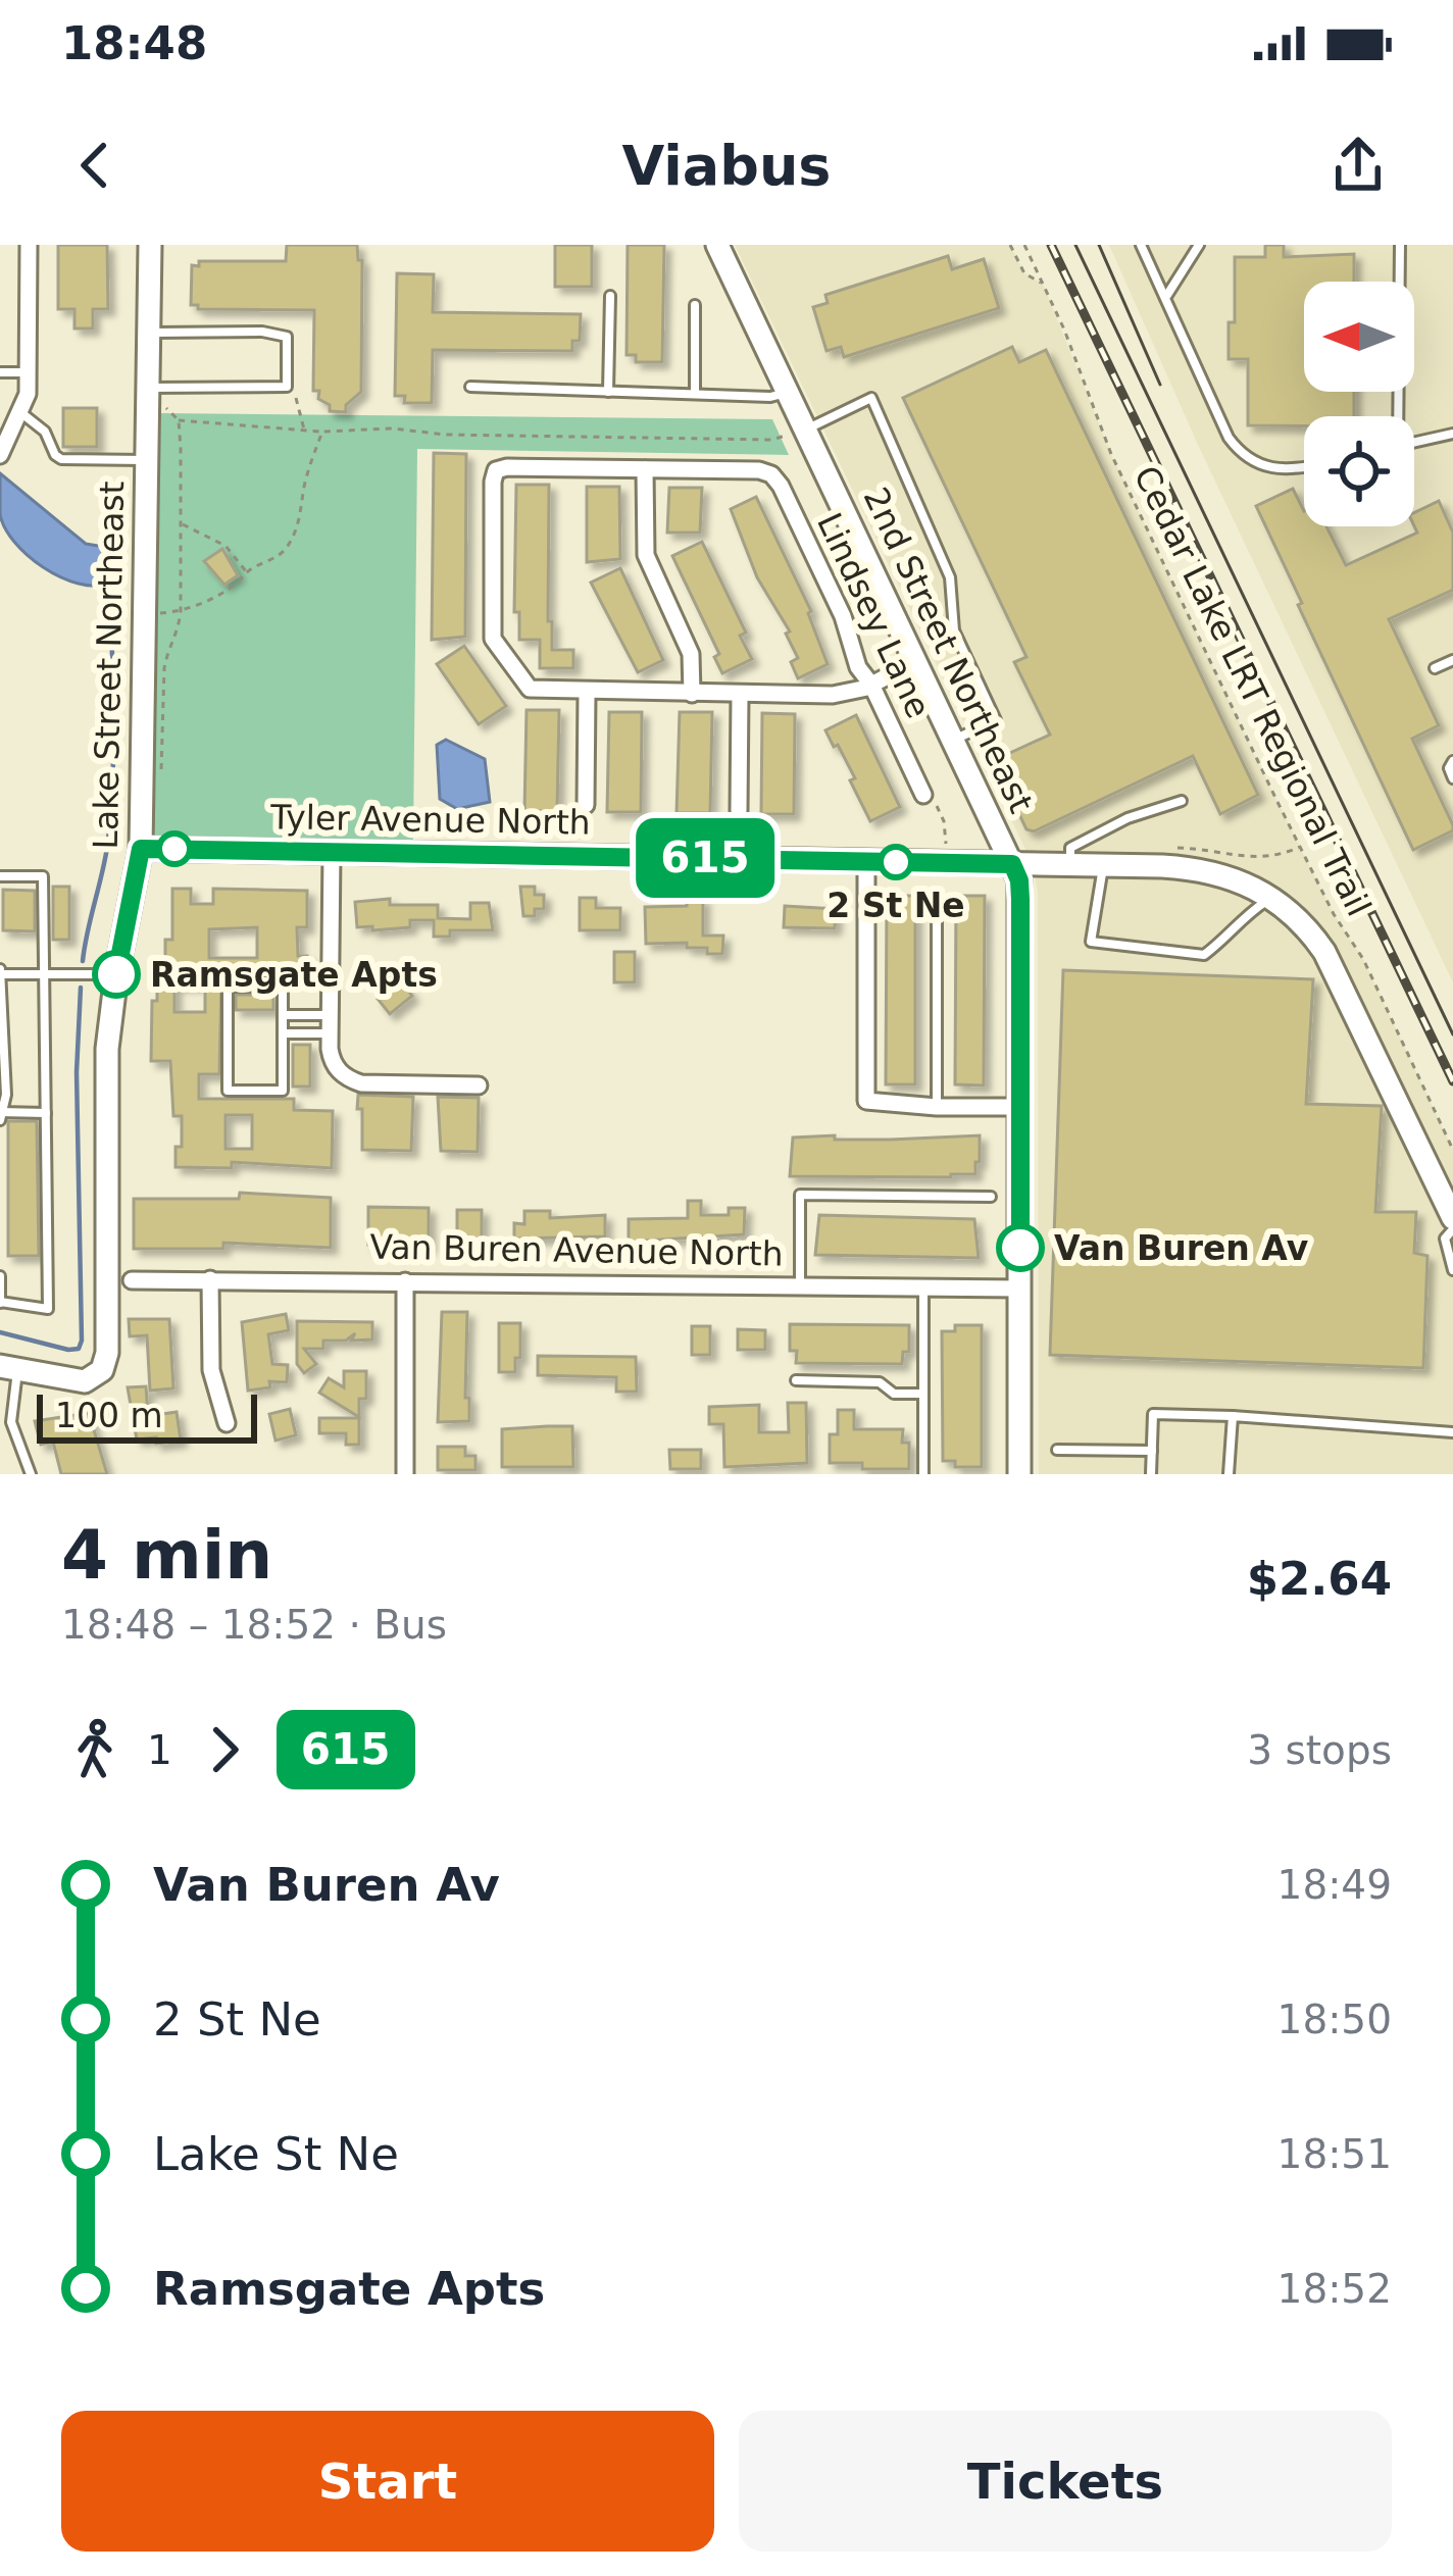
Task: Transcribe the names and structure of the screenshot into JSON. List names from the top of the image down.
{
  "streets": {
    "street": [
      "Lindsey Lane",
      "2nd Street Northeast",
      "Lake Street Northeast",
      "Tyler Avenue North",
      "Van Buren Avenue North"
    ],
    "path": ["Cedar Lake LRT Regional Trail"]
  },
  "crossings": [
    ["2nd Street Northeast", "Tyler Avenue North"],
    ["2nd Street Northeast", "Van Buren Avenue North"],
    ["Lake Street Northeast", "Tyler Avenue North"]
  ],
  "places": ["2 St Ne", "Ramsgate Apts", "Van Buren Av"],
  "lines": ["bus line 615"],
  "scale_bar": "100 m",
  "north": "left",
  "page": {
    "status": "18:48",
    "header": "Viabus",
    "on_map": "615",
    "scale": "100 m",
    "heading": ["4 min", "18:48 – 18:52 · Bus", "$2.64"],
    "legs": ["1", "615", "3 stops"],
    "list": [
      {
        "name": "Van Buren Av",
        "value": "18:49"
      },
      {
        "name": "2 St Ne",
        "value": "18:50"
      },
      {
        "name": "Lake St Ne",
        "value": "18:51"
      },
      {
        "name": "Ramsgate Apts",
        "value": "18:52"
      }
    ],
    "buttons": ["Start", "Tickets"]
  }
}
